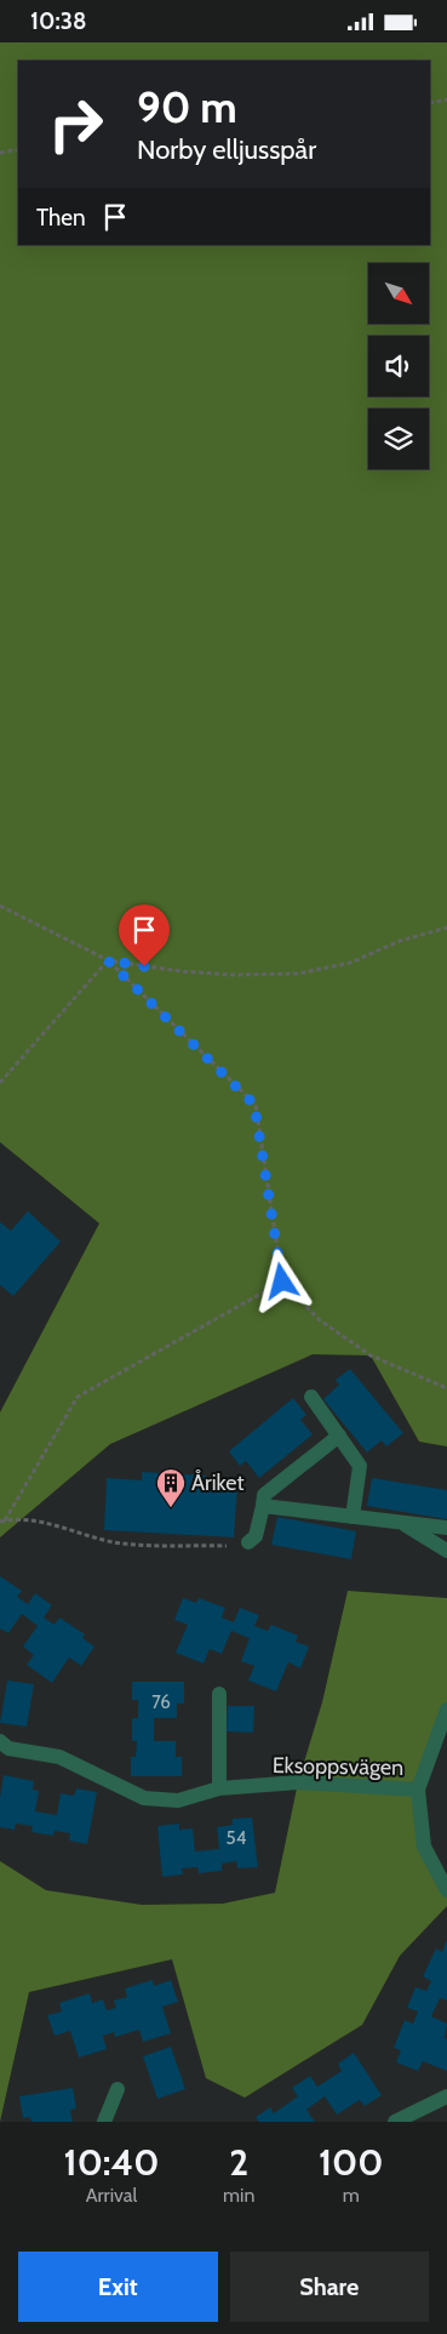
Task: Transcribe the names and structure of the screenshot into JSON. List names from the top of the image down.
{
  "streets": {
    "street": ["Eksoppsvägen"]
  },
  "places": {
    "building": ["Åriket"]
  },
  "house_numbers": ["76", "54"],
  "north": "bottom right",
  "page": {
    "status": "10:38",
    "turn": ["90 m", "Norby elljusspår"],
    "then": "Then",
    "eta": [
      "10:40",
      "Arrival",
      "2",
      "min",
      "100",
      "m"
    ],
    "buttons": ["Exit", "Share"]
  }
}
